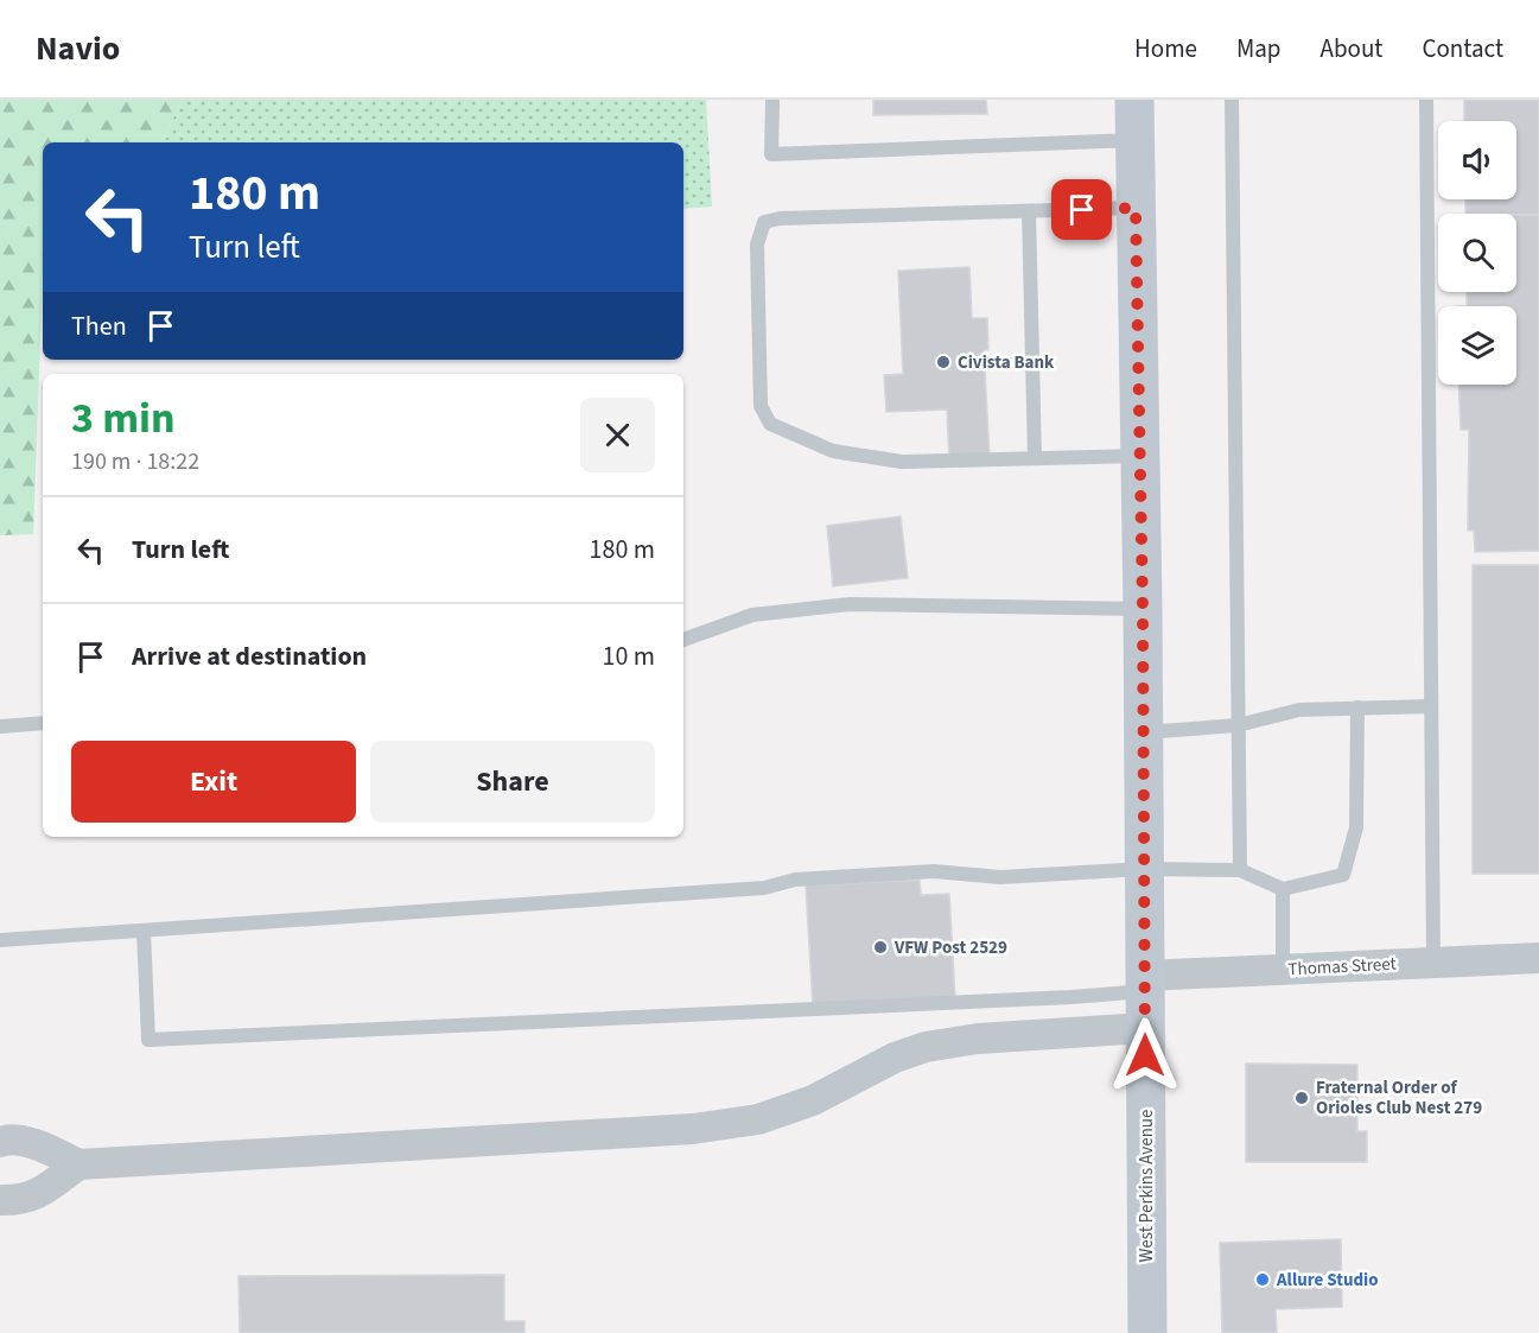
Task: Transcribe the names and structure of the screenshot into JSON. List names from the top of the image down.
{
  "streets": {
    "main road": ["West Perkins Avenue"],
    "street": ["Thomas Street"]
  },
  "crossings": [
    ["Thomas Street", "West Perkins Avenue"]
  ],
  "places": [
    "Civista Bank",
    "VFW Post 2529",
    "Fraternal Order of Orioles Club Nest 279",
    "Allure Studio"
  ],
  "page": {
    "header": "Navio",
    "nav": [
      "Home",
      "Map",
      "About",
      "Contact"
    ],
    "turn": ["180 m", "Turn left"],
    "then": "Then",
    "heading": ["3 min", "190 m · 18:22"],
    "list": [
      {
        "name": "Turn left",
        "value": "180 m"
      },
      {
        "name": "Arrive at destination",
        "value": "10 m"
      }
    ],
    "buttons": ["Exit", "Share"]
  }
}
